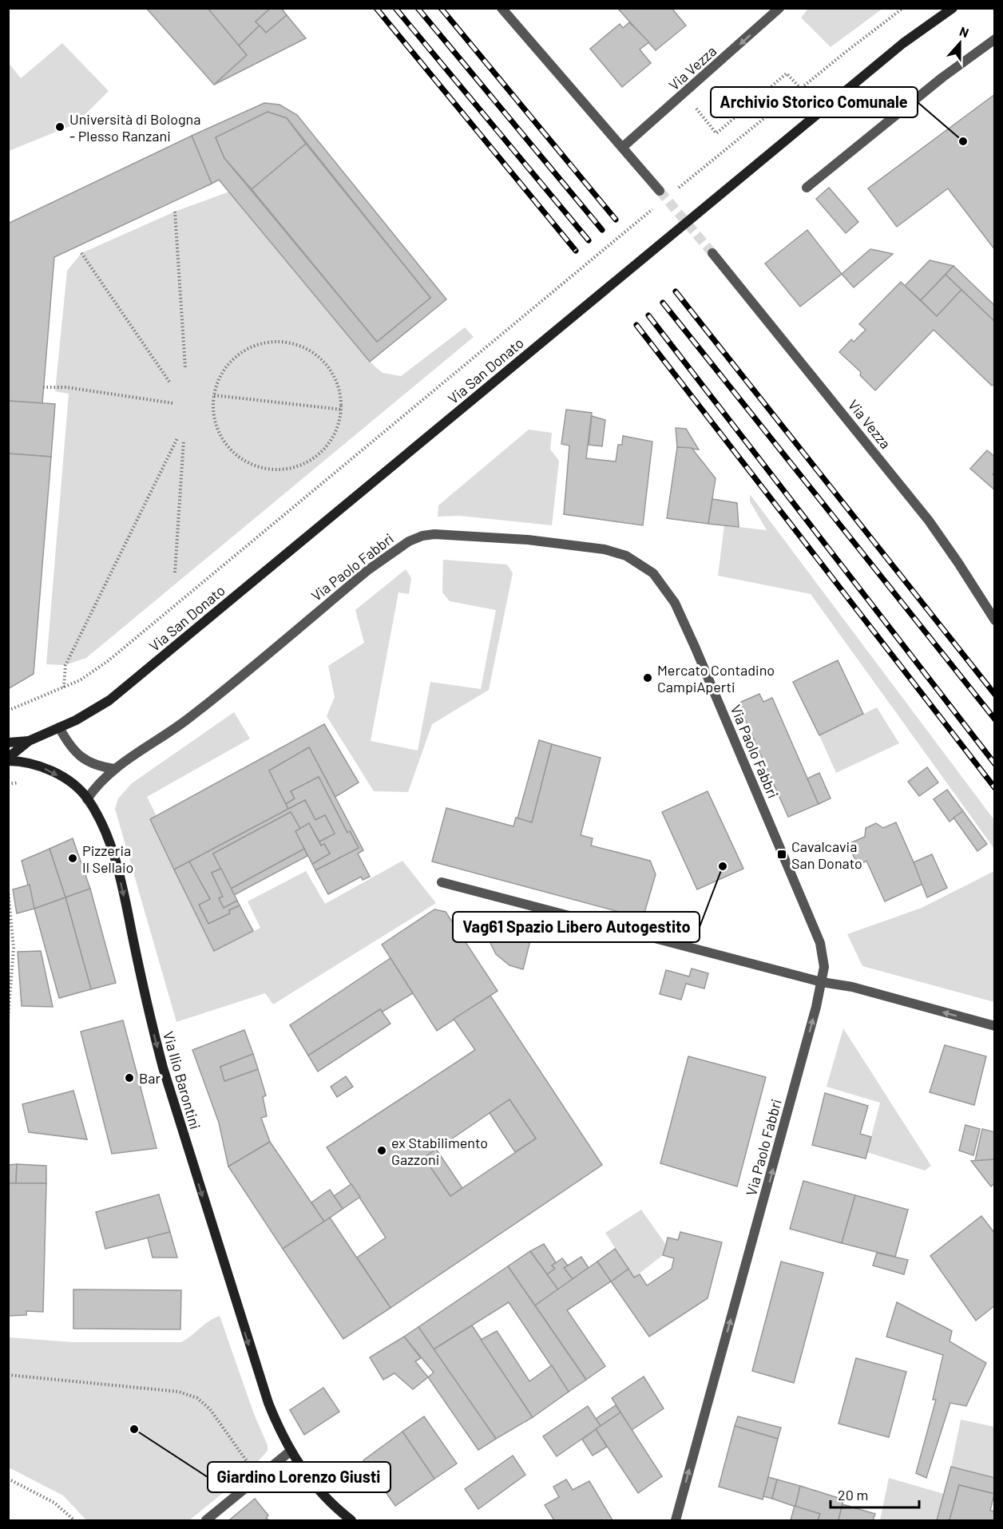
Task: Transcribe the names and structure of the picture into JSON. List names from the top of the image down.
{
  "streets": {
    "main road": ["Via San Donato", "Via Ilio Barontini"],
    "street": ["Via Vezza", "Via Paolo Fabbri"]
  },
  "crossings": [
    ["Via San Donato", "Via Ilio Barontini"],
    ["Via Paolo Fabbri", "Via Ilio Barontini"]
  ],
  "one_way": ["Via Ilio Barontini"],
  "places": {
    "other": [
      "Università di Bologna - Plesso Ranzani",
      "Archivio Storico Comunale",
      "Mercato Contadino CampiAperti",
      "Pizzeria Il Sellaio",
      "Vag61 Spazio Libero Autogestito",
      "Bar",
      "ex Stabilimento Gazzoni",
      "Giardino Lorenzo Giusti"
    ],
    "transit": ["Cavalcavia San Donato"]
  },
  "scale_bar": "20 m",
  "north": "top"
}
